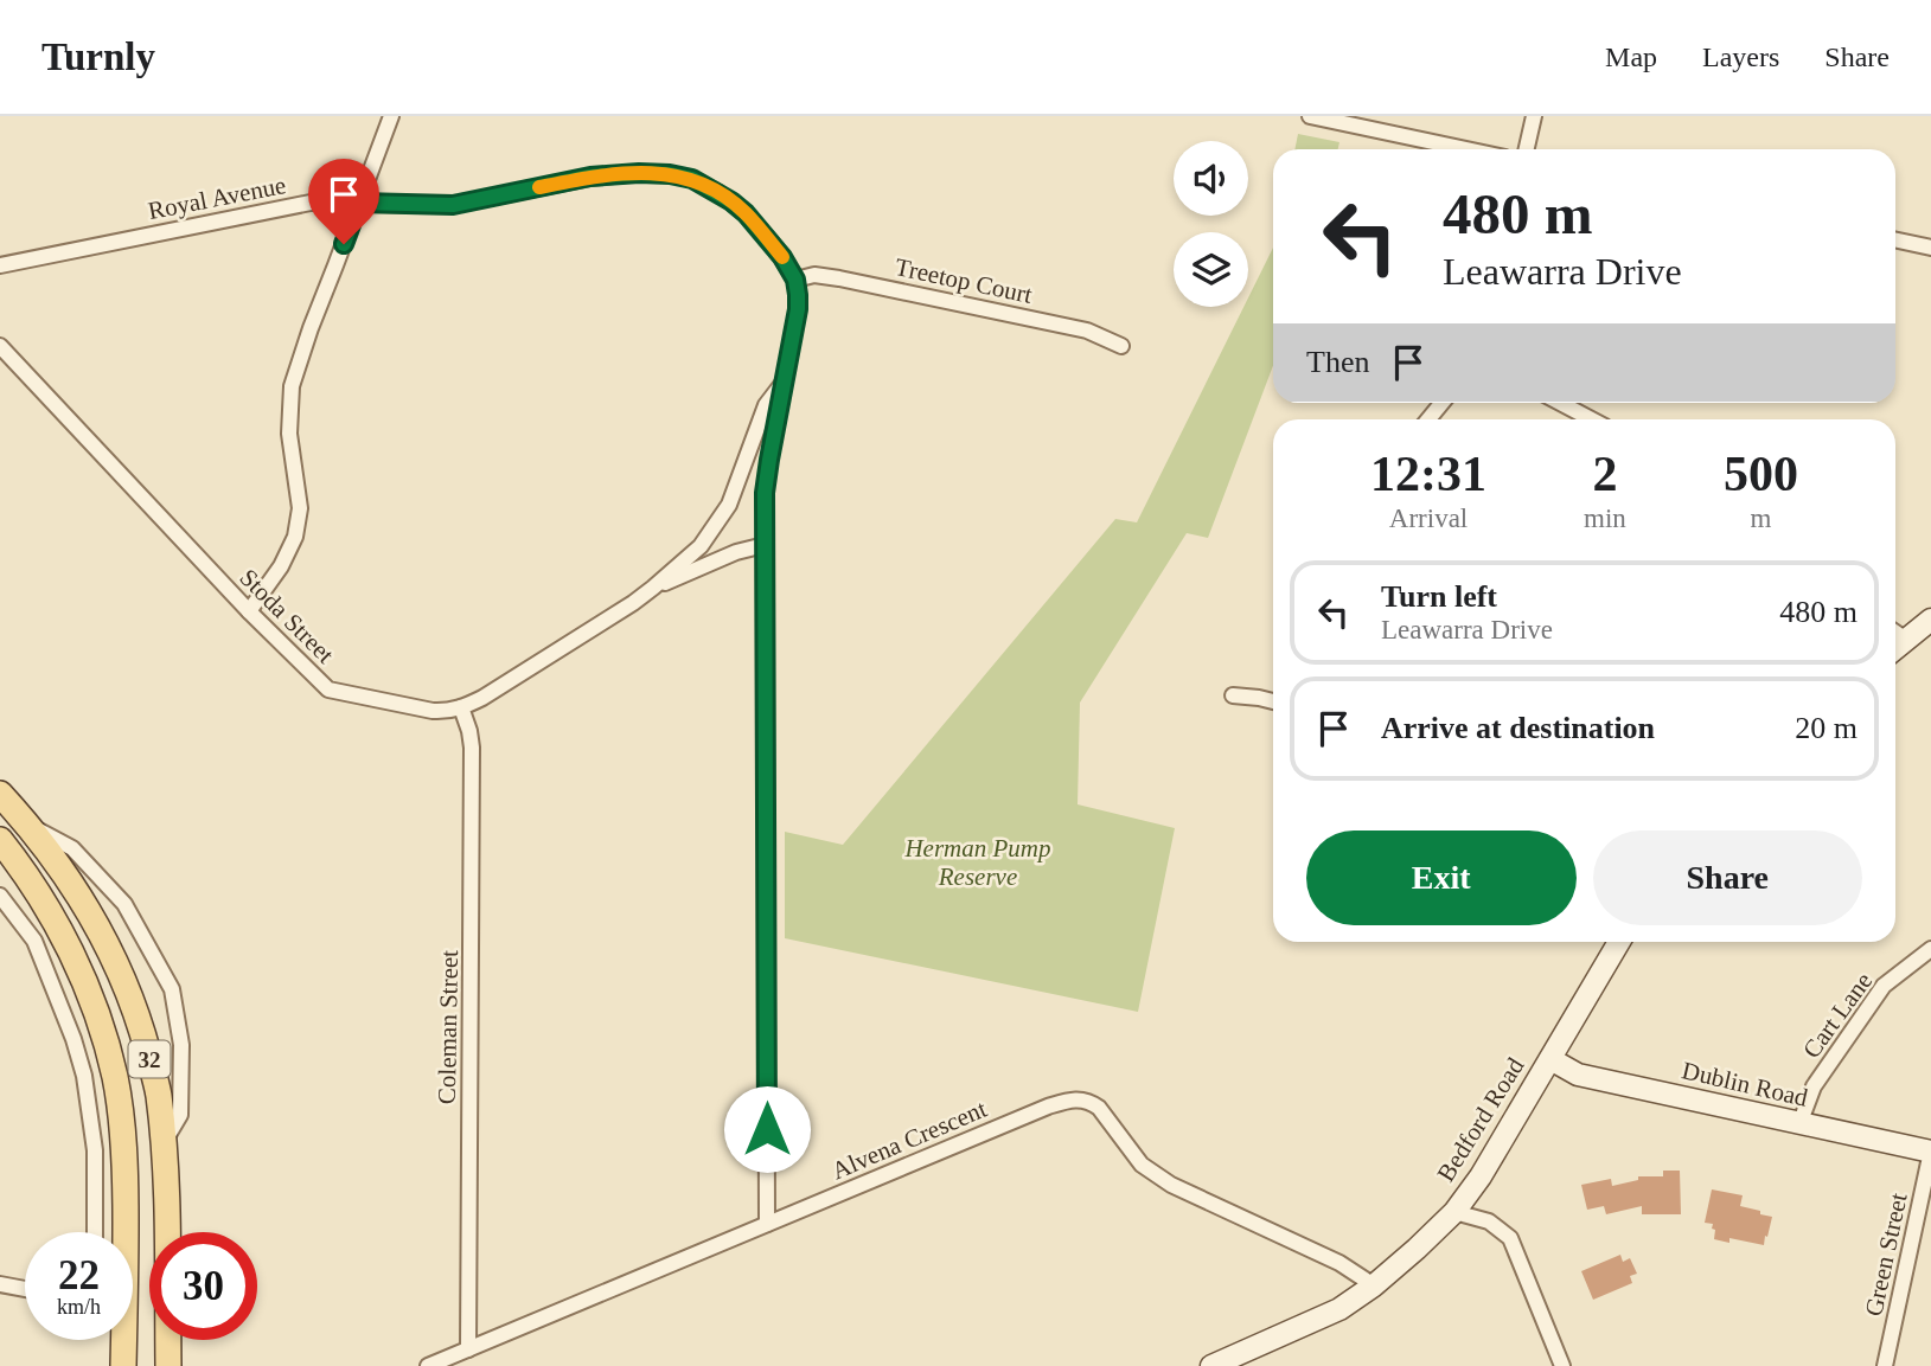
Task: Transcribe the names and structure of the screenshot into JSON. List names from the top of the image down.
{
  "streets": {
    "main road": ["32", "Dublin Road", "Bedford Road"],
    "street": [
      "Royal Avenue",
      "Treetop Court",
      "Stoda Street",
      "Cart Lane",
      "Coleman Street",
      "Alvena Crescent",
      "Green Street"
    ]
  },
  "crossings": [
    ["Royal Avenue", "Treetop Court"],
    ["Stoda Street", "Coleman Street"],
    ["Cart Lane", "Dublin Road"],
    ["Coleman Street", "Alvena Crescent"],
    ["Dublin Road", "Bedford Road"],
    ["Dublin Road", "Green Street"],
    ["Bedford Road", "Alvena Crescent"]
  ],
  "parks": ["Herman Pump Reserve"],
  "page": {
    "header": "Turnly",
    "nav": ["Map", "Layers", "Share"],
    "turn": ["480 m", "Leawarra Drive"],
    "then": "Then",
    "eta": [
      "12:31",
      "Arrival",
      "2",
      "min",
      "500",
      "m"
    ],
    "list": [
      {
        "name": "Turn left",
        "note": "Leawarra Drive",
        "value": "480 m"
      },
      {
        "name": "Arrive at destination",
        "value": "20 m"
      }
    ],
    "buttons": ["Exit", "Share"],
    "speed": "22 km/h",
    "limit": "30"
  }
}
